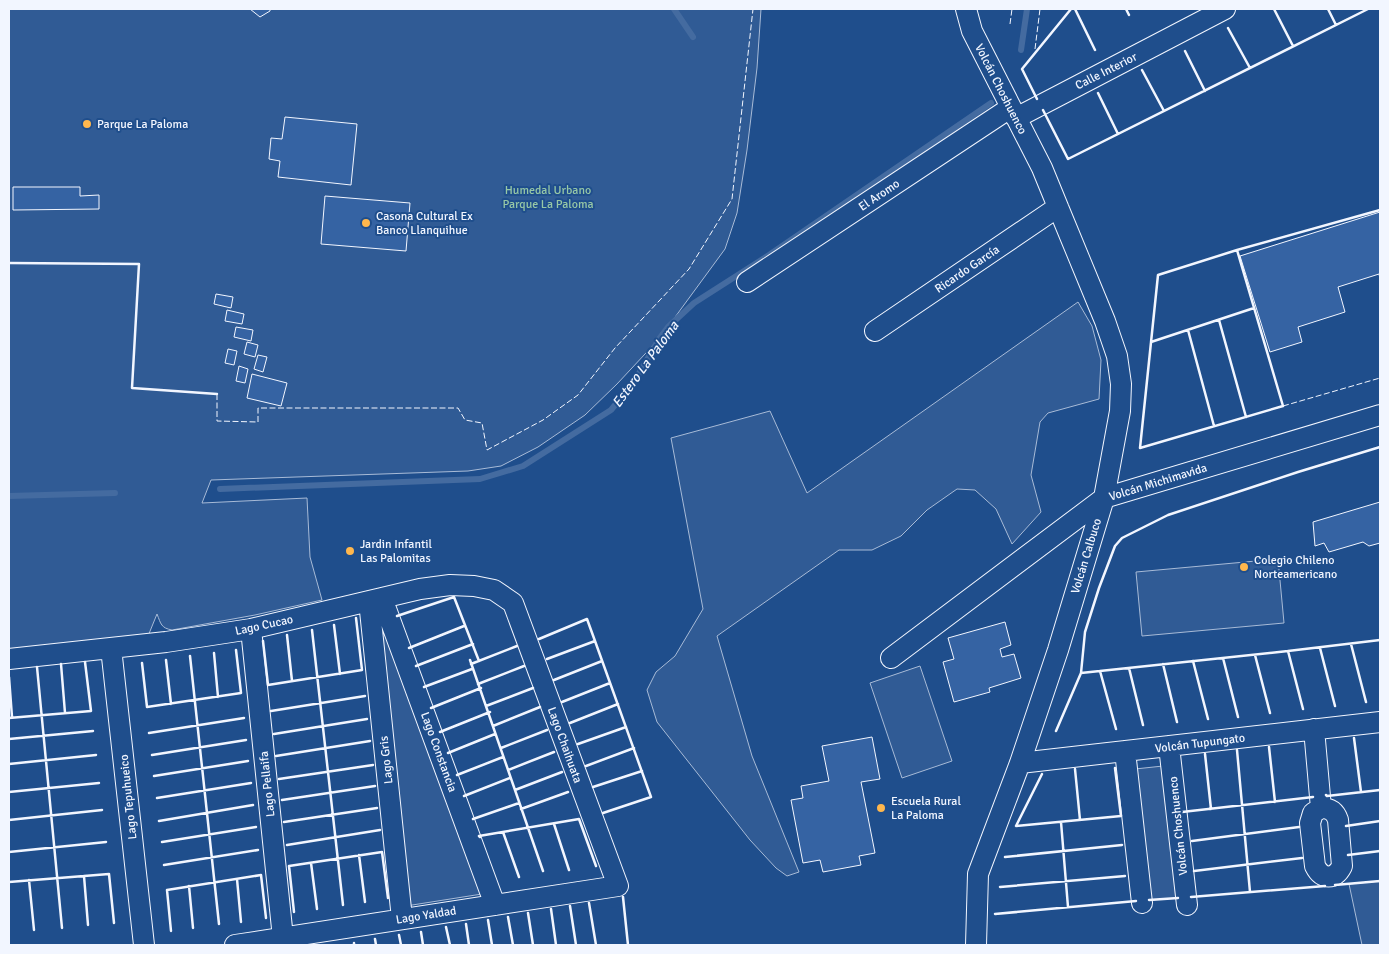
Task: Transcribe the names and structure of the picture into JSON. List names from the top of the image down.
{
  "streets": {
    "street": [
      "Calle Interior",
      "Volcán Choshuenco",
      "El Aromo",
      "Ricardo García",
      "Volcán Michimavida",
      "Volcán Calbuco",
      "Lago Cucao",
      "Volcán Tupungato",
      "Lago Chaihuata",
      "Lago Constancia",
      "Lago Gris",
      "Lago Pellaifa",
      "Lago Tepuhueico",
      "Lago Yaldad"
    ]
  },
  "crossings": [
    ["Calle Interior", "Volcán Choshuenco"],
    ["Calle Interior", "El Aromo"],
    ["Volcán Choshuenco", "El Aromo"],
    ["Volcán Choshuenco", "Volcán Calbuco"],
    ["Volcán Choshuenco", "Volcán Tupungato"],
    ["Ricardo García", "Volcán Calbuco"],
    ["Volcán Michimavida", "Volcán Calbuco"],
    ["Volcán Calbuco", "Volcán Tupungato"],
    ["Lago Cucao", "Lago Chaihuata"],
    ["Lago Cucao", "Lago Constancia"],
    ["Lago Cucao", "Lago Gris"],
    ["Lago Cucao", "Lago Pellaifa"],
    ["Lago Cucao", "Lago Tepuhueico"],
    ["Lago Chaihuata", "Lago Yaldad"],
    ["Lago Constancia", "Lago Gris"],
    ["Lago Constancia", "Lago Yaldad"],
    ["Lago Gris", "Lago Yaldad"],
    ["Lago Pellaifa", "Lago Yaldad"]
  ],
  "water": ["Estero La Paloma"],
  "parks": ["Humedal Urbano Parque La Paloma"],
  "places": [
    "Parque La Paloma",
    "Casona Cultural Ex Banco Llanquihue",
    "Jardin Infantil Las Palomitas",
    "Colegio Chileno Norteamericano",
    "Escuela Rural La Paloma"
  ]
}
